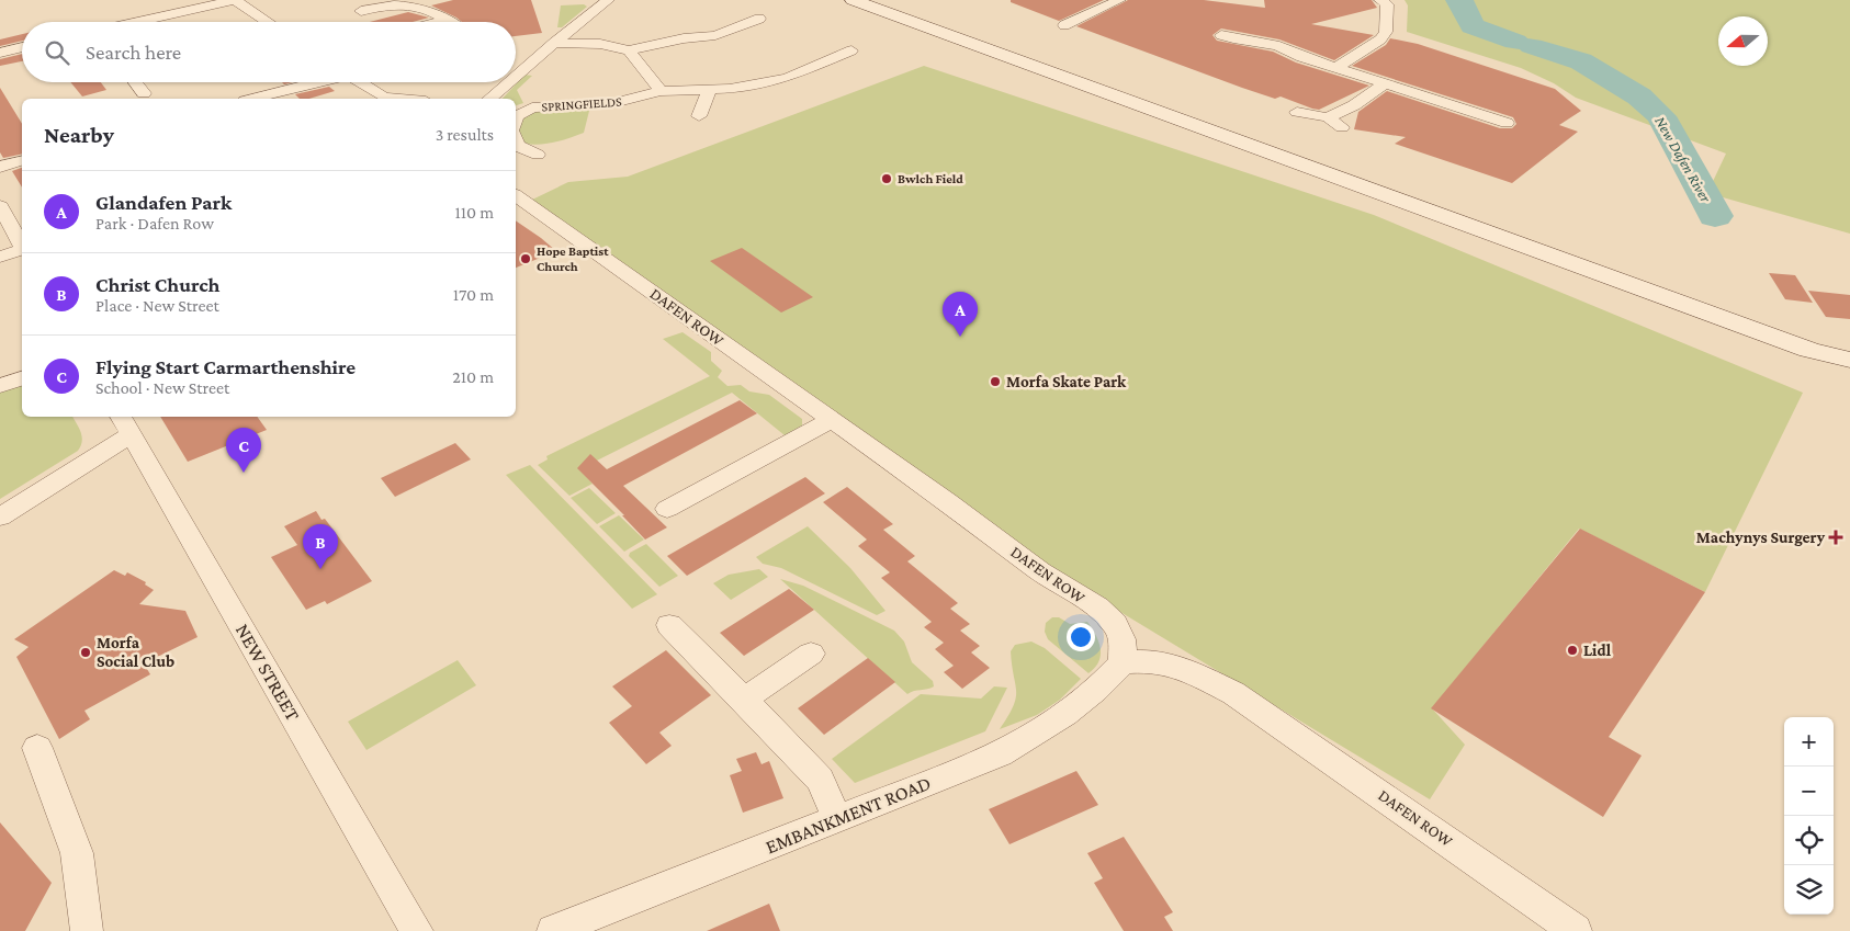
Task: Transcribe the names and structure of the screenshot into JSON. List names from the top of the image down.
{
  "streets": {
    "street": [
      "SPRINGFIELDS",
      "DAFEN ROW",
      "NEW STREET",
      "EMBANKMENT ROAD"
    ]
  },
  "crossings": [
    ["DAFEN ROW", "EMBANKMENT ROAD"]
  ],
  "water": ["New Dafen River"],
  "places": {
    "other": [
      "Bwlch Field",
      "Hope Baptist Church",
      "Morfa Skate Park",
      "Lidl",
      "Morfa Social Club"
    ],
    "health": ["Machynys Surgery"]
  },
  "north": "left",
  "page": {
    "search": "Search here",
    "heading": ["Nearby", "3 results"],
    "list": [
      {
        "mark": "A",
        "name": "Glandafen Park",
        "note": "Park · Dafen Row",
        "value": "110 m"
      },
      {
        "mark": "B",
        "name": "Christ Church",
        "note": "Place · New Street",
        "value": "170 m"
      },
      {
        "mark": "C",
        "name": "Flying Start Carmarthenshire",
        "note": "School · New Street",
        "value": "210 m"
      }
    ],
    "pins": ["A", "C", "B"],
    "map_buttons": ["+", "−"]
  }
}
